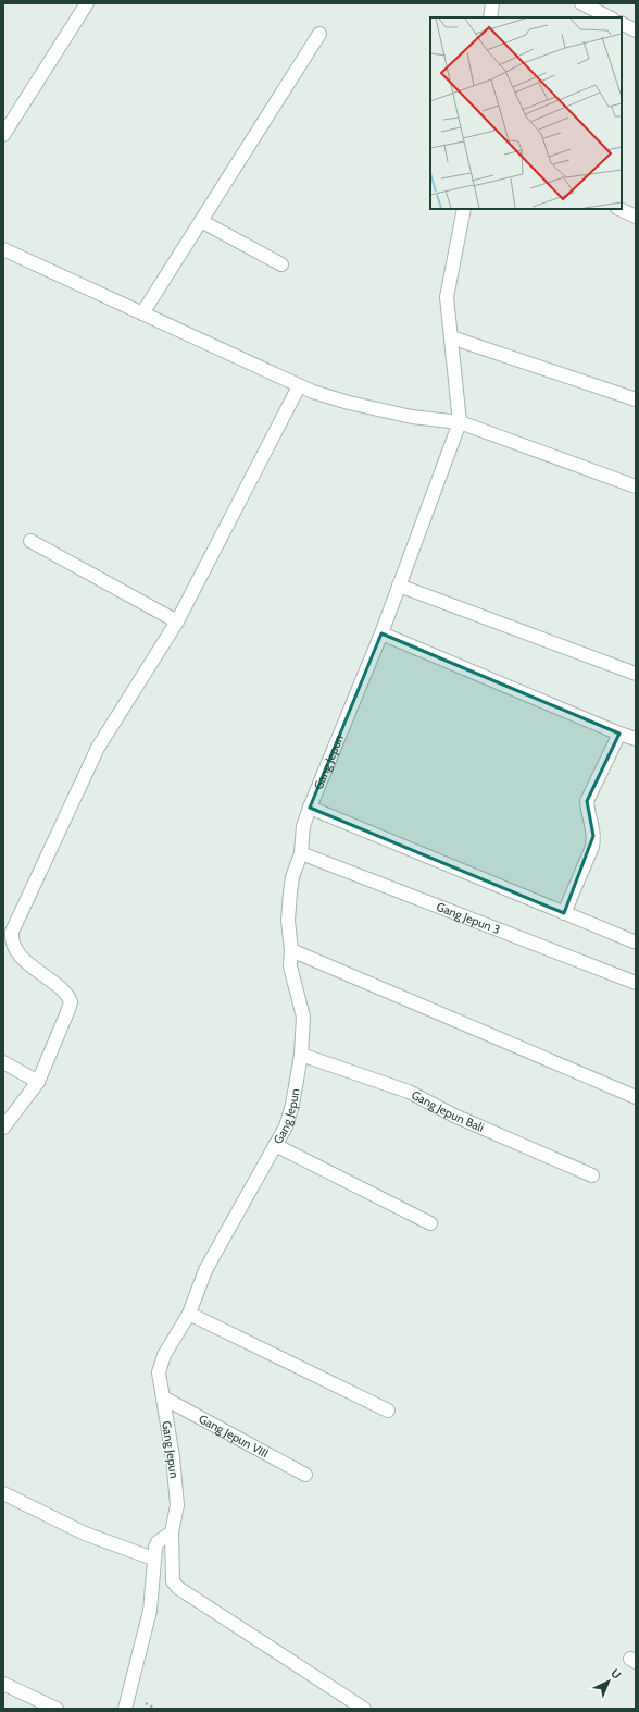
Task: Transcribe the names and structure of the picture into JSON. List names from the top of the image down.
{
  "streets": {
    "street": [
      "Gang Jepun",
      "Gang Jepun 3",
      "Gang Jepun Bali",
      "Gang Jepun VIII"
    ]
  },
  "crossings": [
    ["Gang Jepun", "Gang Jepun 3"],
    ["Gang Jepun", "Gang Jepun Bali"],
    ["Gang Jepun", "Gang Jepun VIII"]
  ],
  "north": "top right"
}
